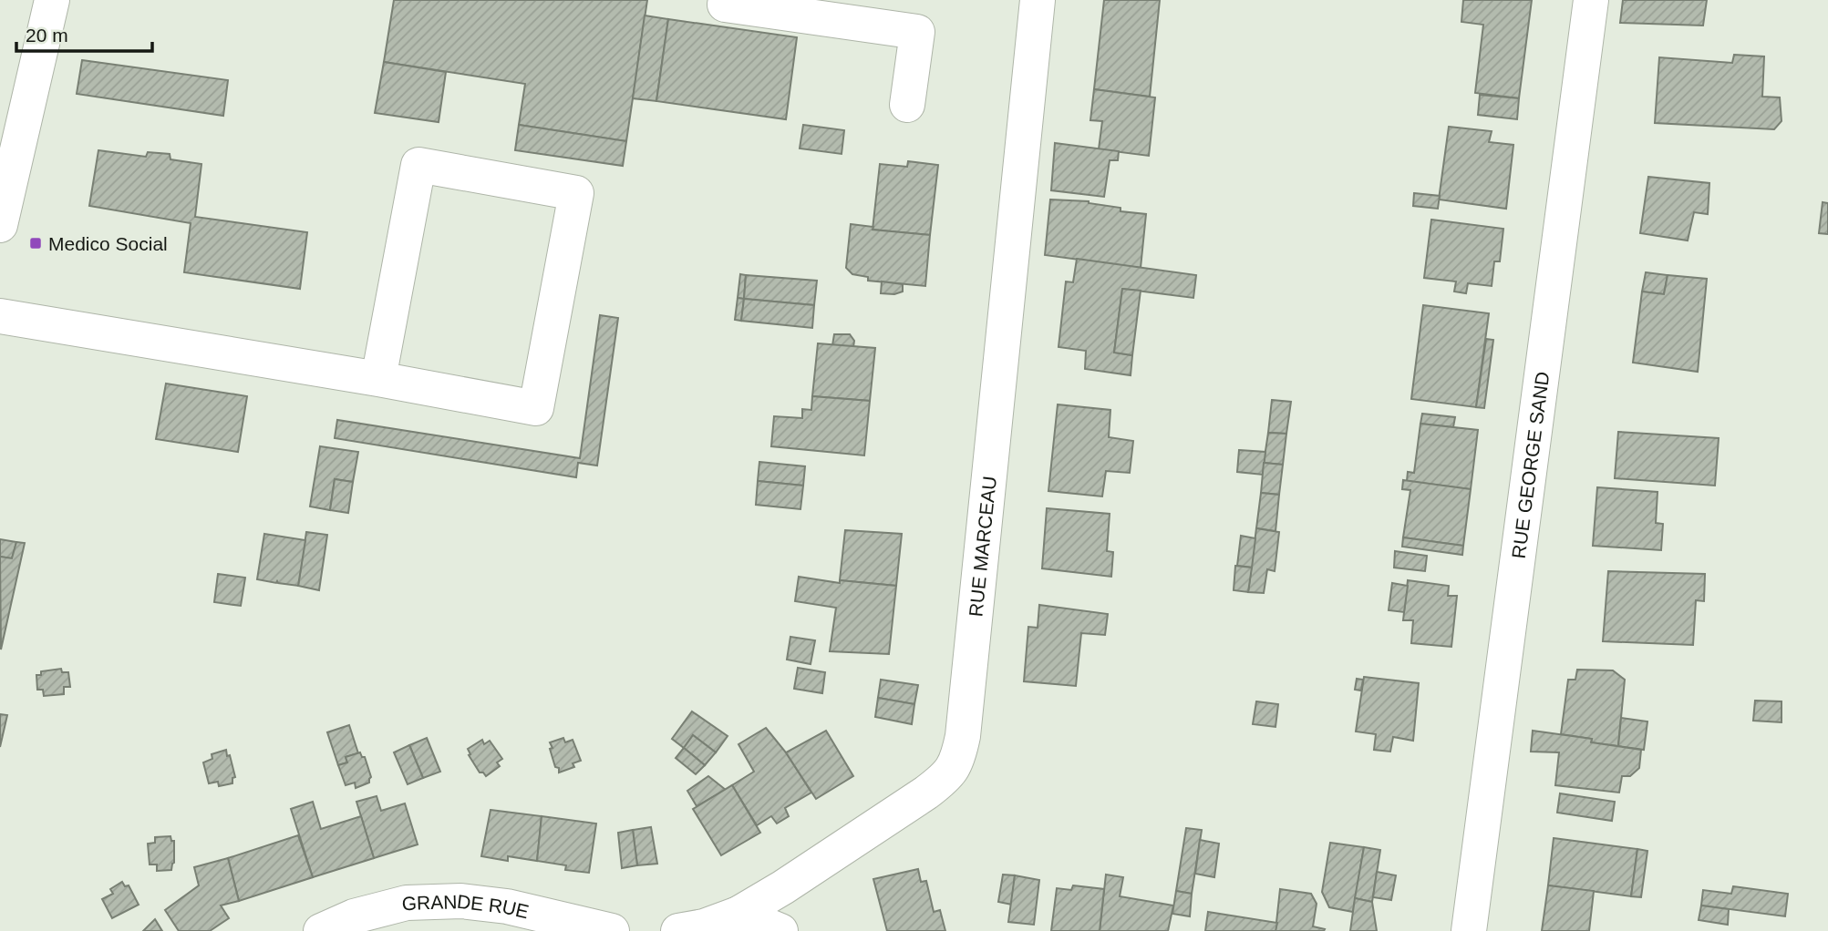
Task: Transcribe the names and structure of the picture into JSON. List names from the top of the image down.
{
  "streets": {
    "street": ["RUE GEORGE SAND", "RUE MARCEAU", "GRANDE RUE"]
  },
  "places": {
    "transit": ["Medico Social"]
  },
  "scale_bar": "20 m"
}
